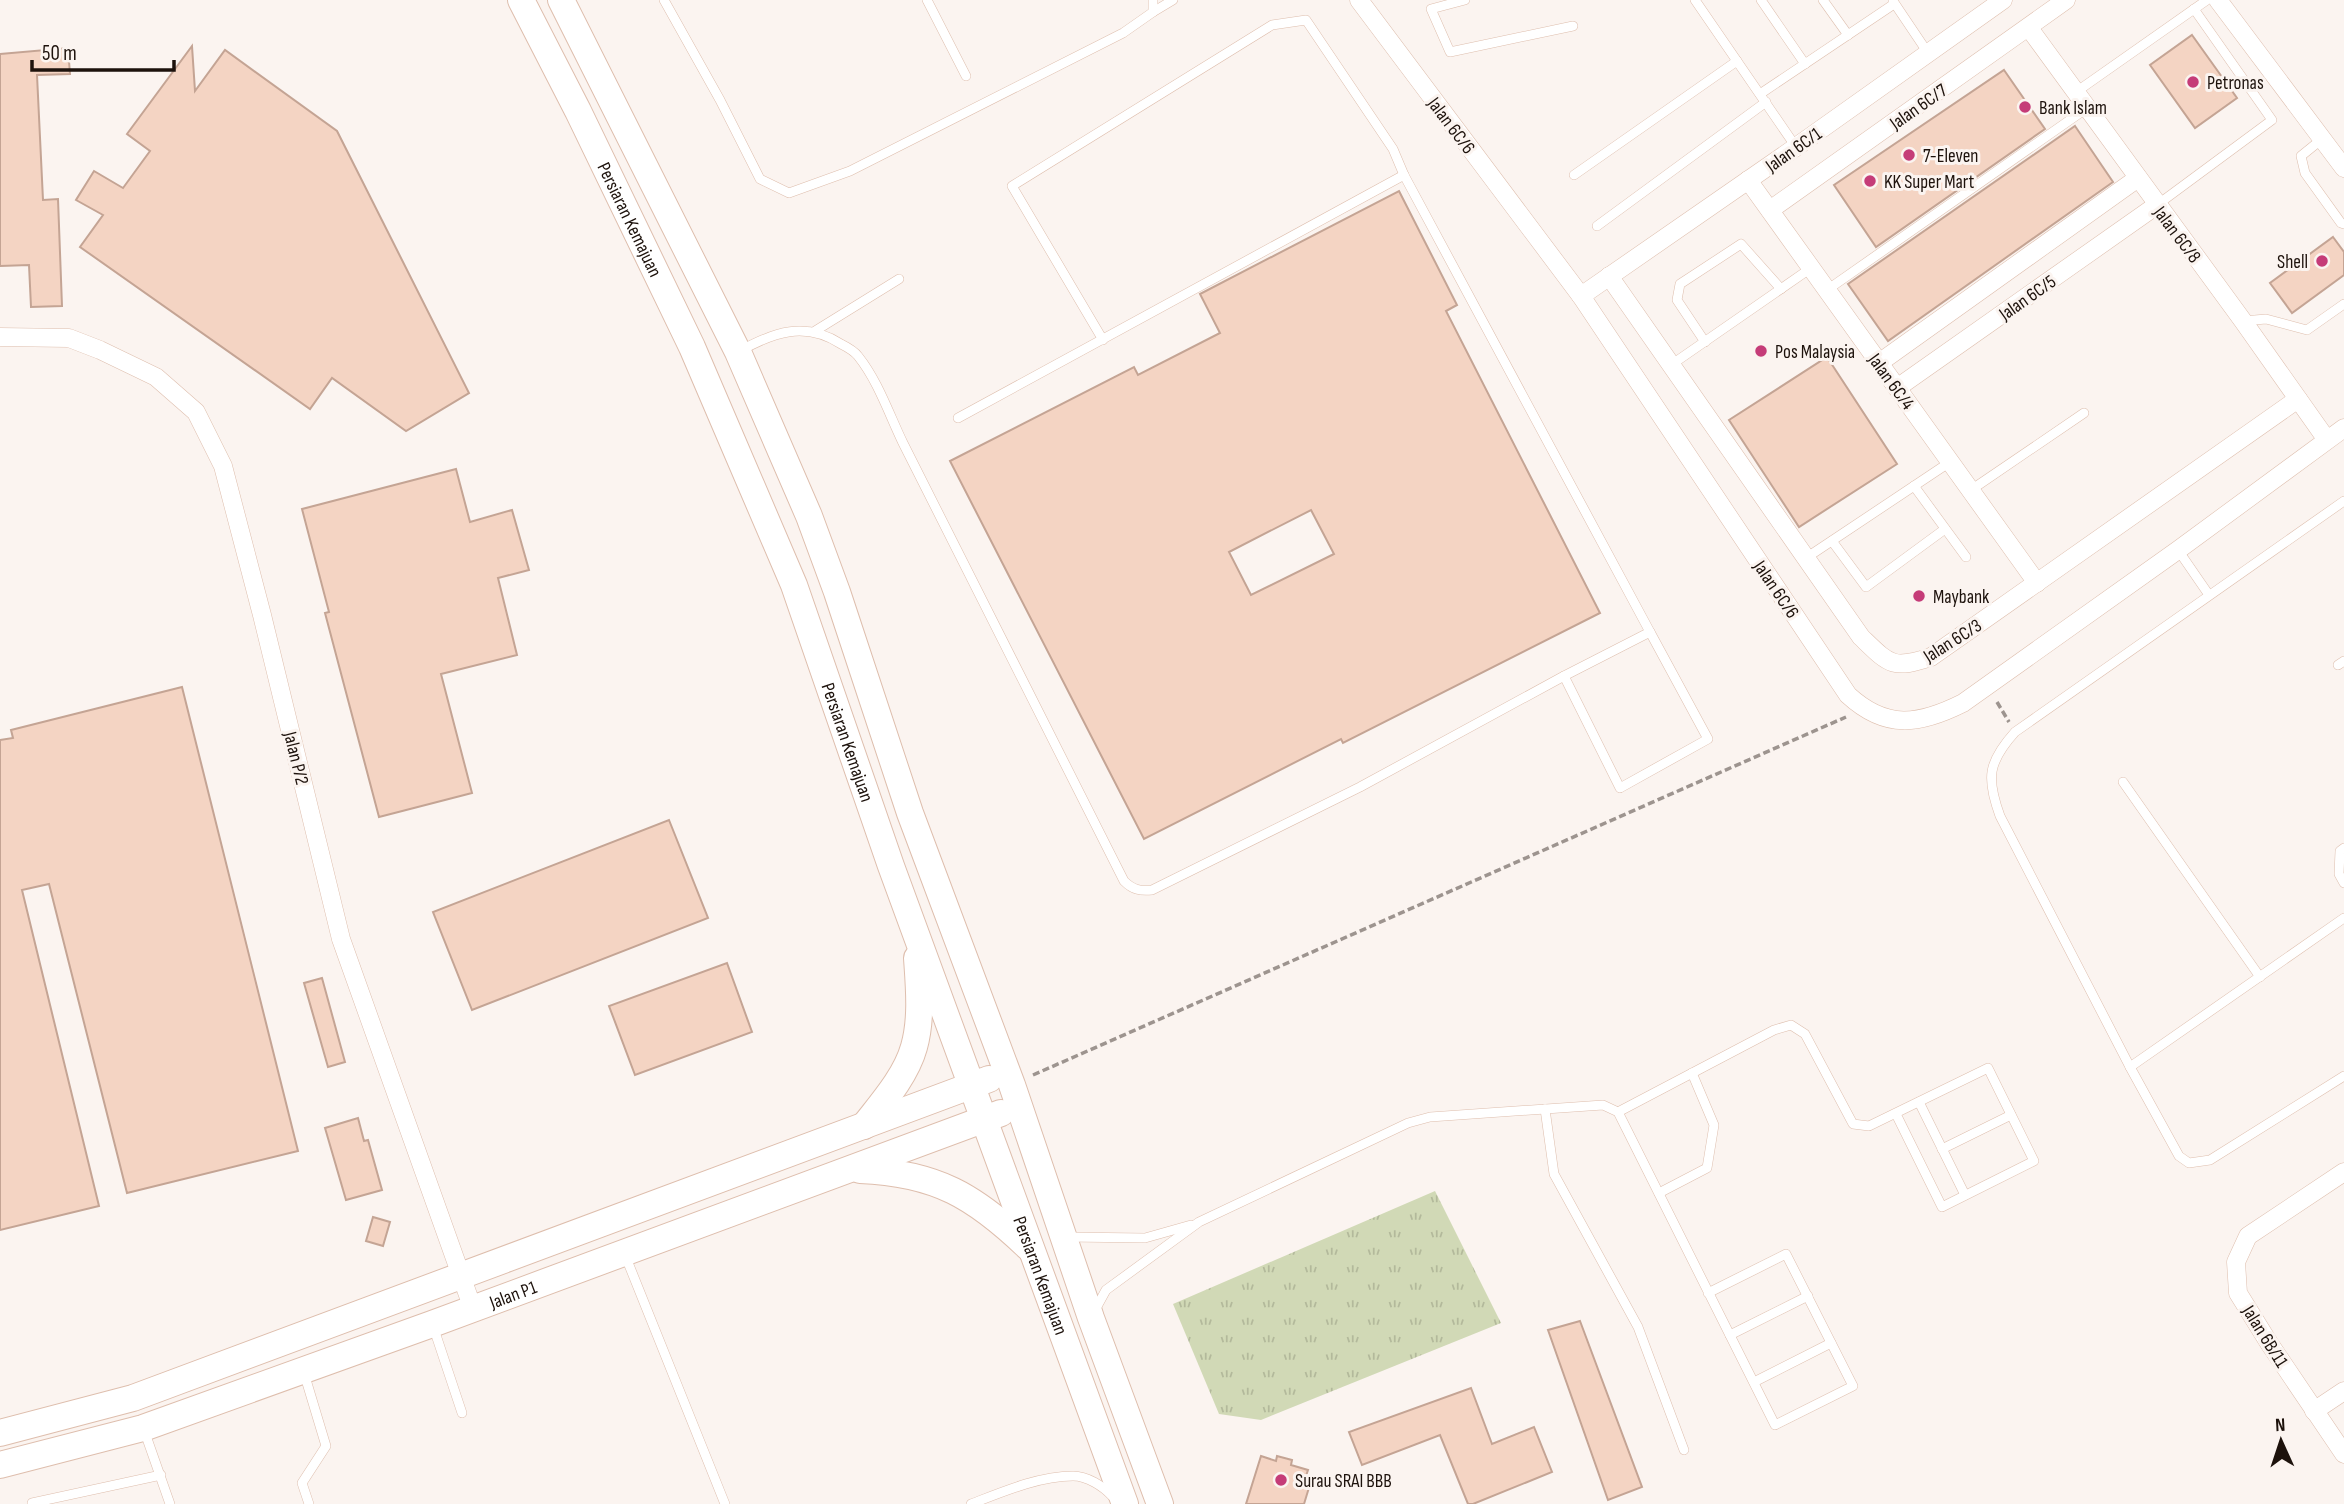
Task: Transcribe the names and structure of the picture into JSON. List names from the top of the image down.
{
  "streets": {
    "main road": ["Persiaran Kemajuan", "Jalan P1"],
    "street": [
      "Jalan 6C/7",
      "Jalan 6C/6",
      "Jalan 6C/1",
      "Jalan 6C/8",
      "Jalan 6C/5",
      "Jalan 6C/4",
      "Jalan 6C/3",
      "Jalan P/2",
      "Jalan 6B/11"
    ]
  },
  "crossings": [
    ["Jalan 6C/7", "Jalan 6C/8"],
    ["Jalan 6C/7", "Jalan 6C/4"],
    ["Jalan 6C/6", "Jalan 6C/1"],
    ["Jalan 6C/6", "Jalan 6C/8"],
    ["Jalan 6C/1", "Jalan 6C/4"],
    ["Jalan 6C/1", "Jalan 6C/3"],
    ["Persiaran Kemajuan", "Jalan P1"],
    ["Jalan 6C/8", "Jalan 6C/5"],
    ["Jalan 6C/8", "Jalan 6C/3"],
    ["Jalan 6C/5", "Jalan 6C/4"],
    ["Jalan 6C/4", "Jalan 6C/3"],
    ["Jalan P/2", "Jalan P1"]
  ],
  "places": [
    "Petronas",
    "Bank Islam",
    "7-Eleven",
    "KK Super Mart",
    "Shell",
    "Pos Malaysia",
    "Maybank",
    "Surau SRAI BBB"
  ],
  "scale_bar": "50 m",
  "north": "top"
}
